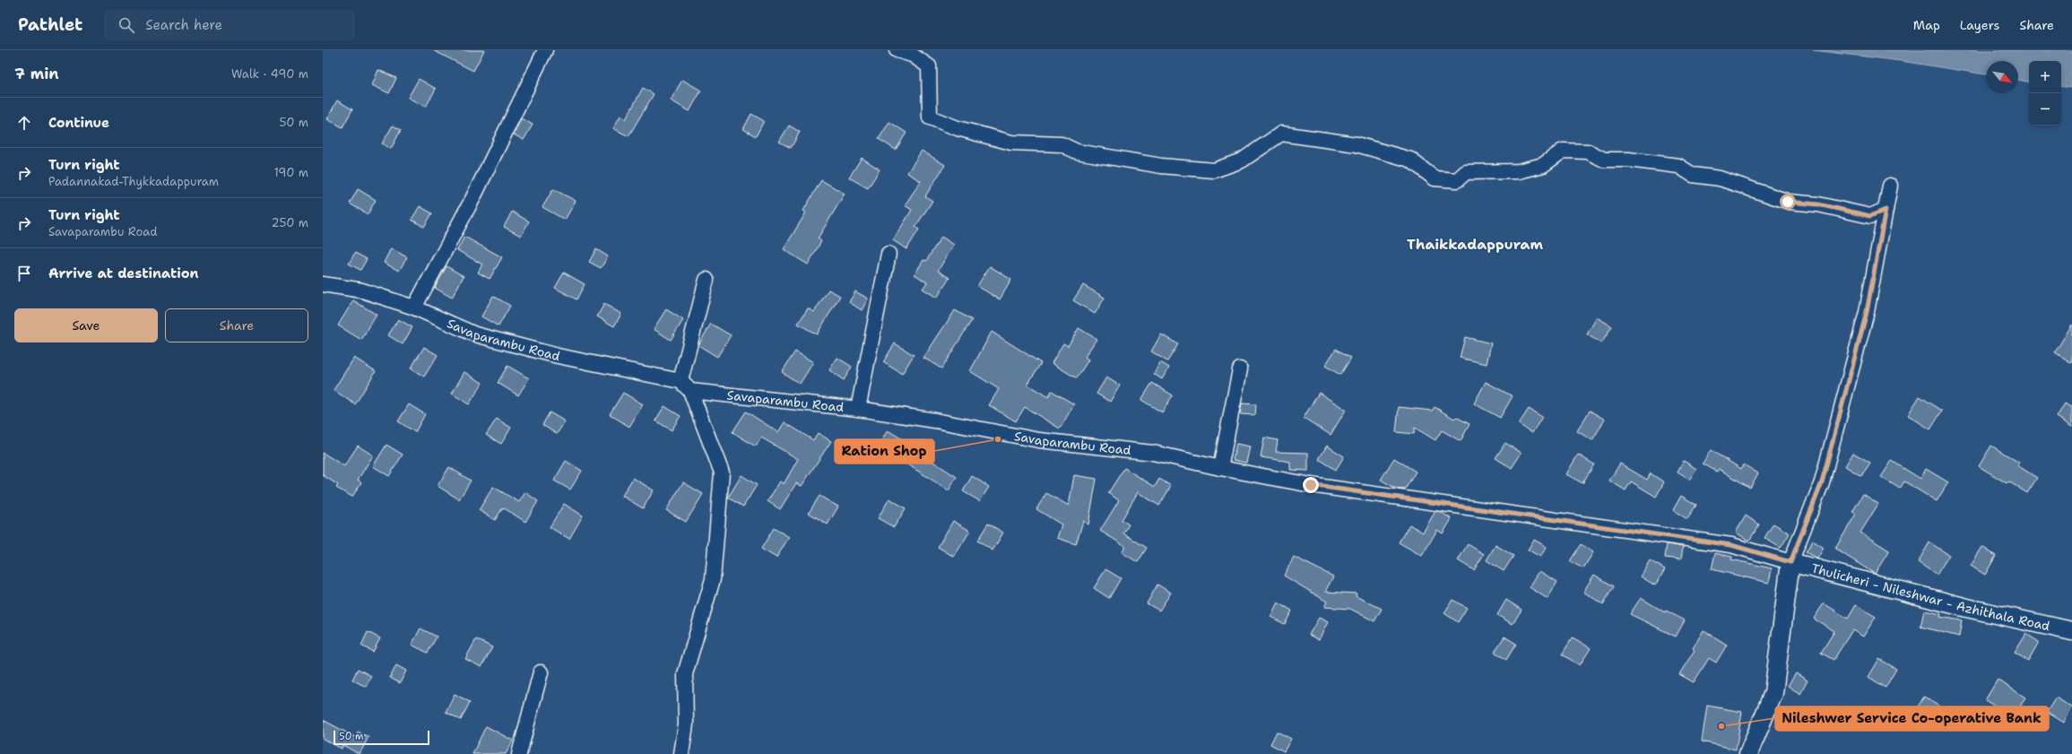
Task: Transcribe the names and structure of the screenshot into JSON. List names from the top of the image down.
{
  "streets": {
    "main road": ["Thulicheri - Nileshwar - Azhithala Road"],
    "street": ["Savaparambu Road"]
  },
  "crossings": [
    ["Savaparambu Road", "Thulicheri - Nileshwar - Azhithala Road"]
  ],
  "districts": ["Thaikkadappuram"],
  "places": ["Ration Shop", "Nileshwer Service Co-operative Bank"],
  "scale_bar": "50 m",
  "north": "bottom right",
  "page": {
    "header": "Pathlet",
    "search": "Search here",
    "nav": ["Map", "Layers", "Share"],
    "heading": ["7 min", "Walk · 490 m"],
    "map_buttons": ["+", "−"],
    "list": [
      ["Continue", "50 m"],
      ["Turn right", "Padannakad-Thykkadappuram", "190 m"],
      ["Turn right", "Savaparambu Road", "250 m"],
      "Arrive at destination"
    ],
    "buttons": ["Save", "Share"],
    "scale": "50 m"
  }
}
